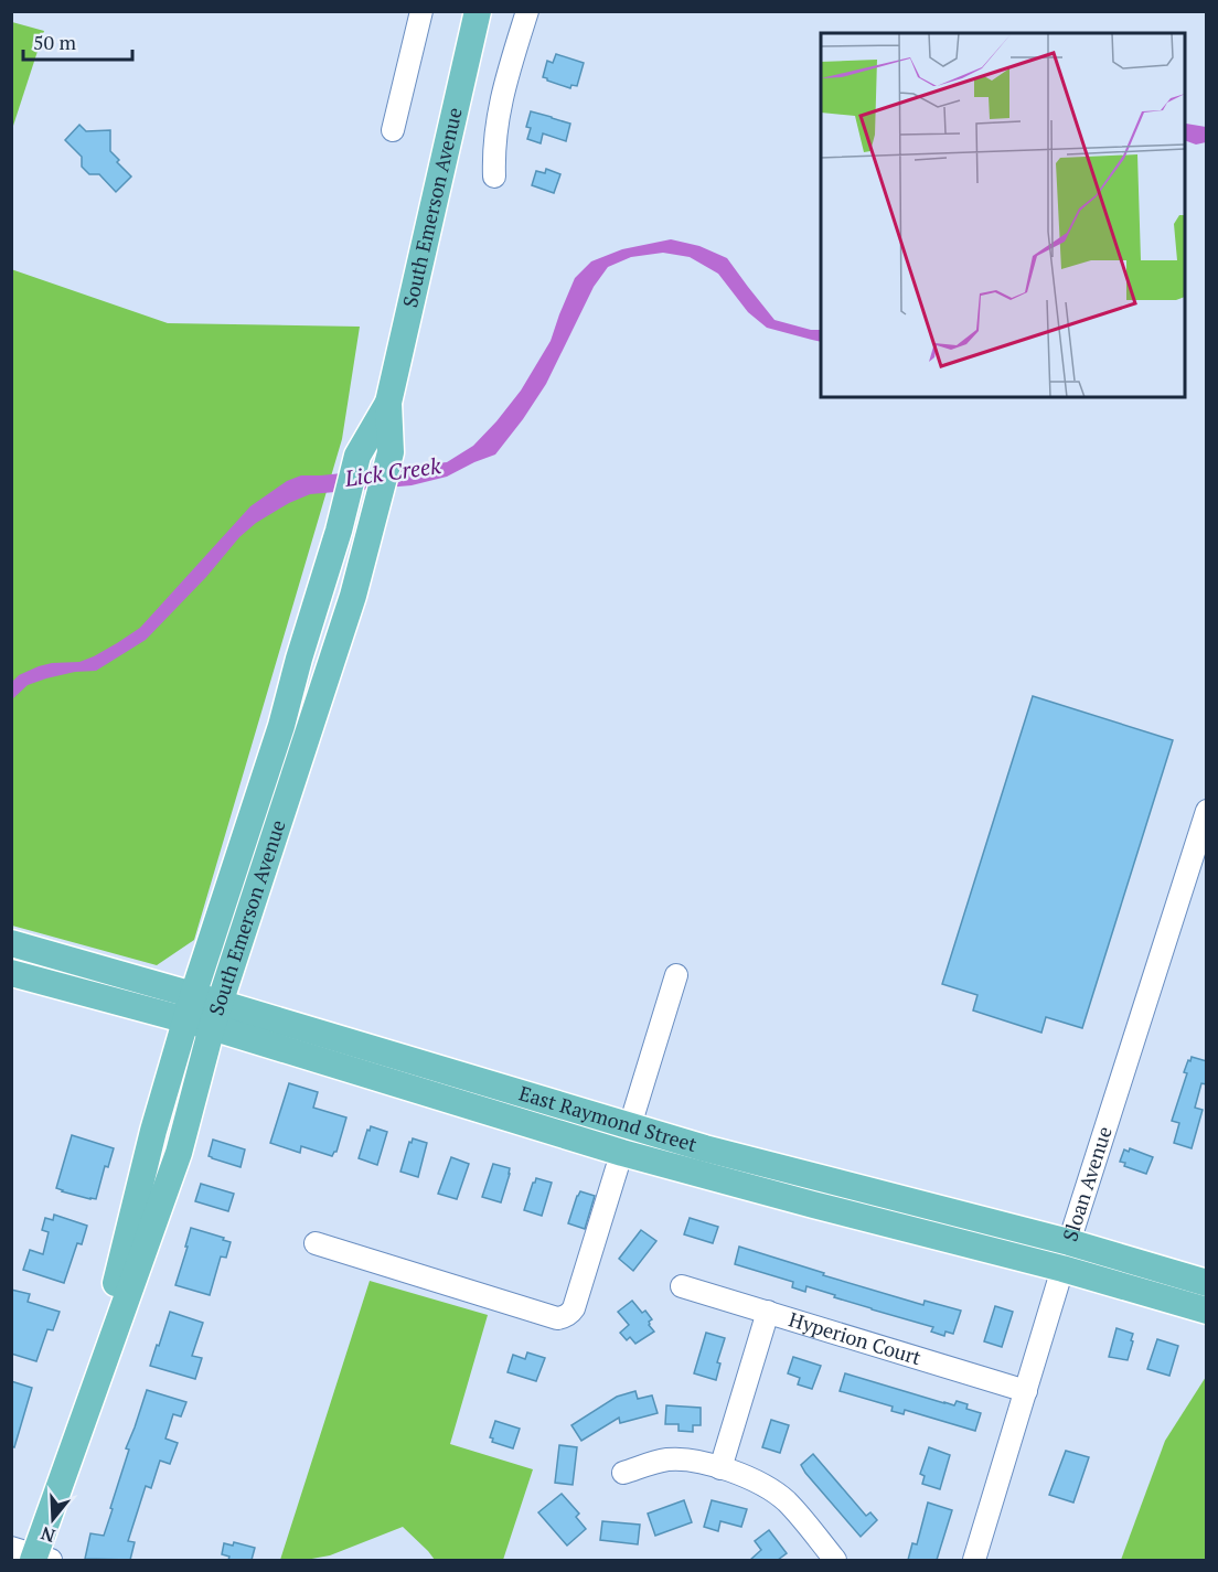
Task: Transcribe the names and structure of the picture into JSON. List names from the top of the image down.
{
  "streets": {
    "main road": ["South Emerson Avenue", "East Raymond Street"],
    "street": ["Sloan Avenue", "Hyperion Court"]
  },
  "crossings": [
    ["South Emerson Avenue", "East Raymond Street"],
    ["East Raymond Street", "Sloan Avenue"],
    ["Sloan Avenue", "Hyperion Court"]
  ],
  "water": ["Lick Creek"],
  "scale_bar": "50 m",
  "north": "bottom"
}
